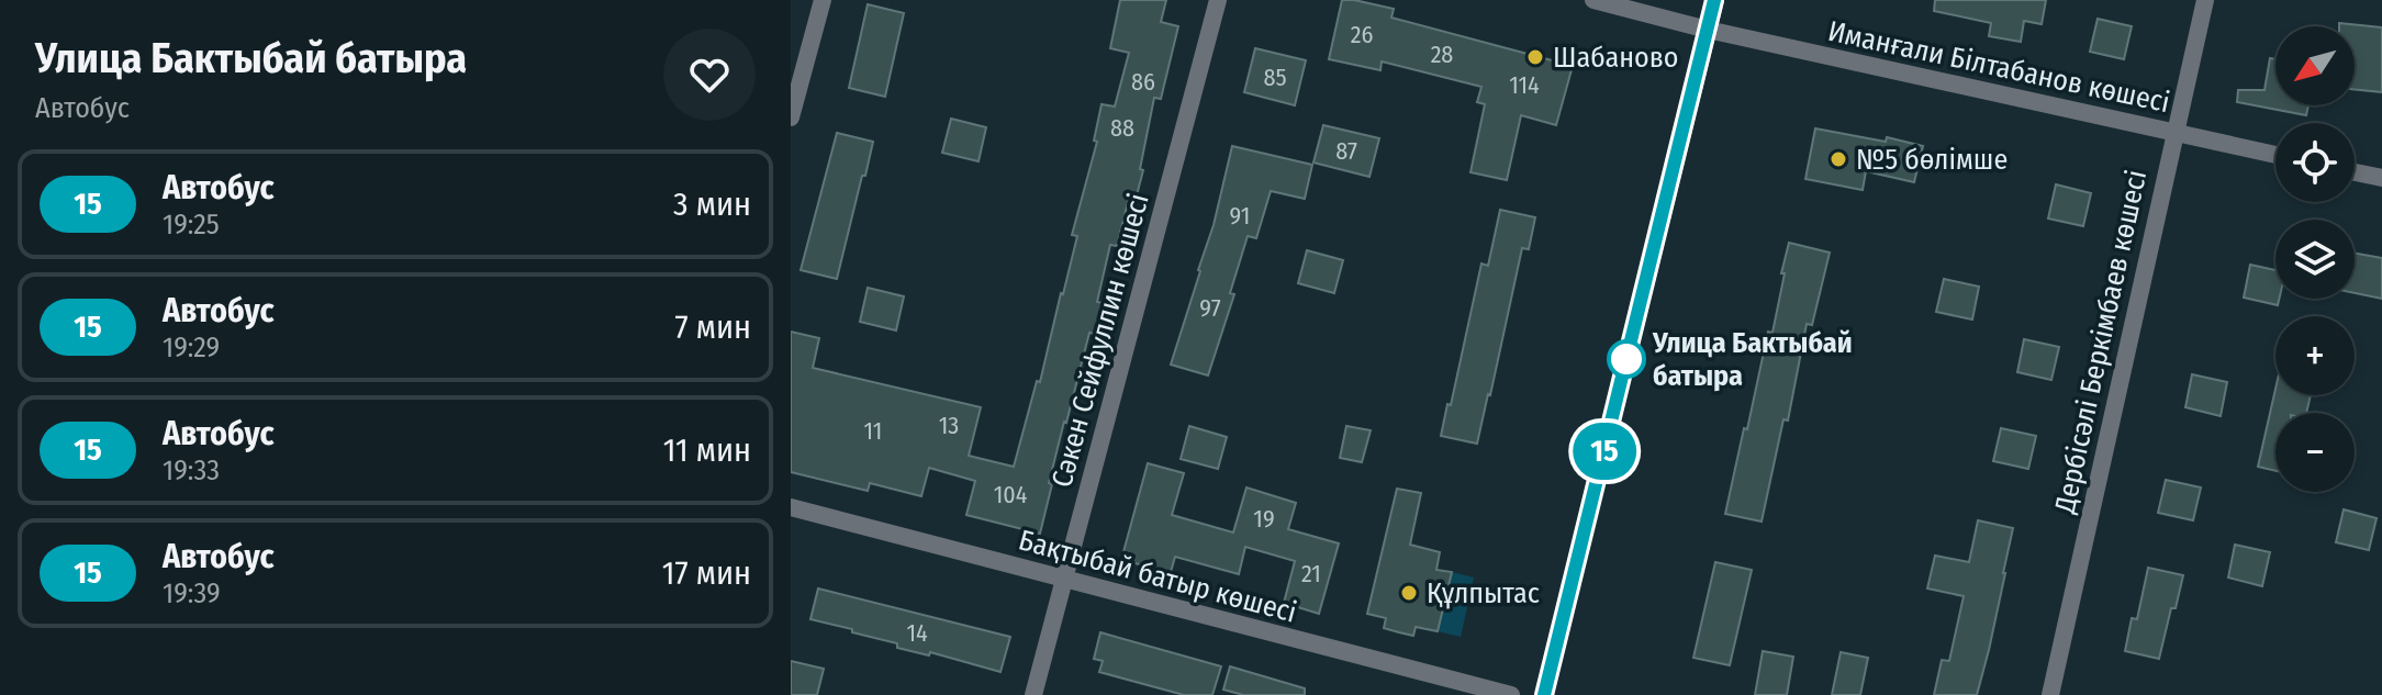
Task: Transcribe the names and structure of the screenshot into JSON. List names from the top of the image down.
{
  "streets": {
    "street": [
      "Иманғали Білтабанов көшесі",
      "Сәкен Сейфуллин көшесі",
      "Дербісәлі Беркімбаев көшесі",
      "Бақтыбай батыр көшесі"
    ]
  },
  "crossings": [
    ["Иманғали Білтабанов көшесі", "Дербісәлі Беркімбаев көшесі"],
    ["Сәкен Сейфуллин көшесі", "Бақтыбай батыр көшесі"]
  ],
  "places": [
    "Шабаново",
    "№5 бөлімше",
    "Улица Бактыбай батыра",
    "Құлпытас"
  ],
  "lines": ["bus line 15"],
  "house_numbers": [
    "26",
    "28",
    "85",
    "86",
    "114",
    "88",
    "87",
    "91",
    "97",
    "13",
    "11",
    "104",
    "19",
    "21",
    "14"
  ],
  "north": "bottom left",
  "page": {
    "heading": ["Улица Бактыбай батыра", "Автобус"],
    "on_map": "15",
    "map_buttons": ["+", "−"],
    "list": [
      {
        "mark": "15",
        "name": "Автобус",
        "note": "19:25",
        "value": "3 мин"
      },
      {
        "mark": "15",
        "name": "Автобус",
        "note": "19:29",
        "value": "7 мин"
      },
      {
        "mark": "15",
        "name": "Автобус",
        "note": "19:33",
        "value": "11 мин"
      },
      {
        "mark": "15",
        "name": "Автобус",
        "note": "19:39",
        "value": "17 мин"
      }
    ]
  }
}
